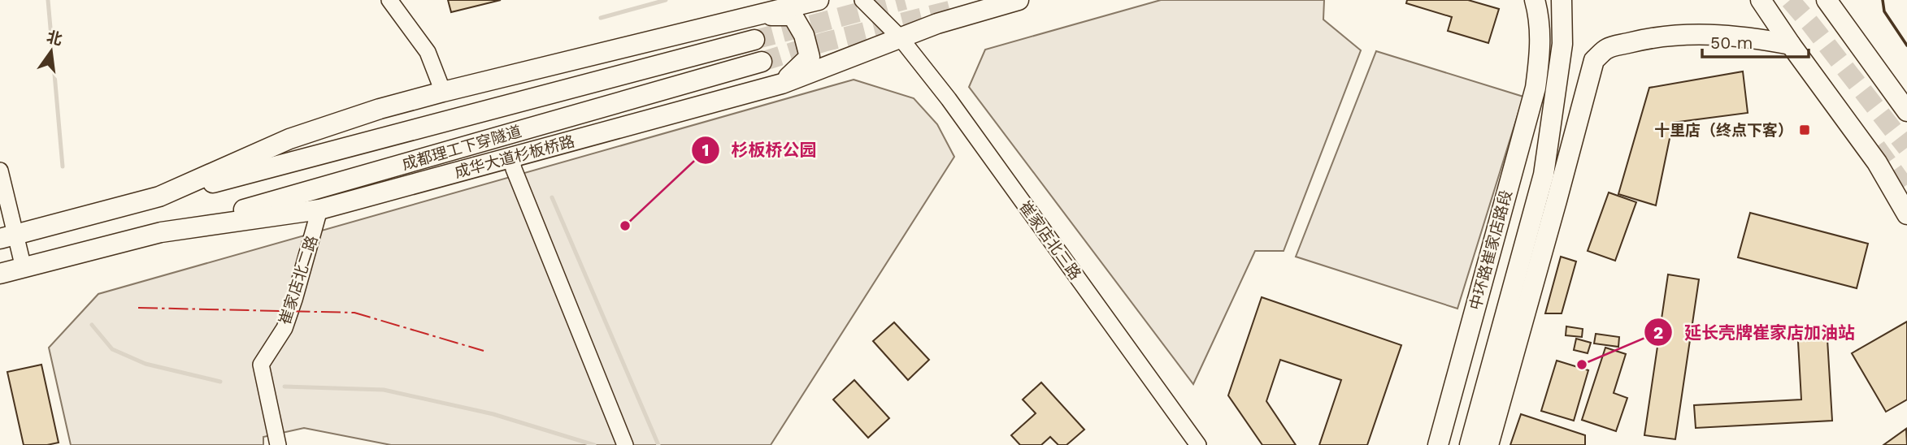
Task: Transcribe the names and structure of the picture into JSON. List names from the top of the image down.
{
  "streets": {
    "main road": ["成都理工下穿隧道", "成华大道杉板桥路", "中环路崔家店路段"],
    "street": ["崔家店北三路", "崔家店北二路"]
  },
  "crossings": [
    ["成都理工下穿隧道", "成华大道杉板桥路"],
    ["成华大道杉板桥路", "崔家店北三路"],
    ["成华大道杉板桥路", "崔家店北二路"]
  ],
  "places": {
    "transit": ["十里店（终点下客）"],
    "other": ["杉板桥公园", "延长壳牌崔家店加油站"]
  },
  "scale_bar": "50 m",
  "north": "top"
}
